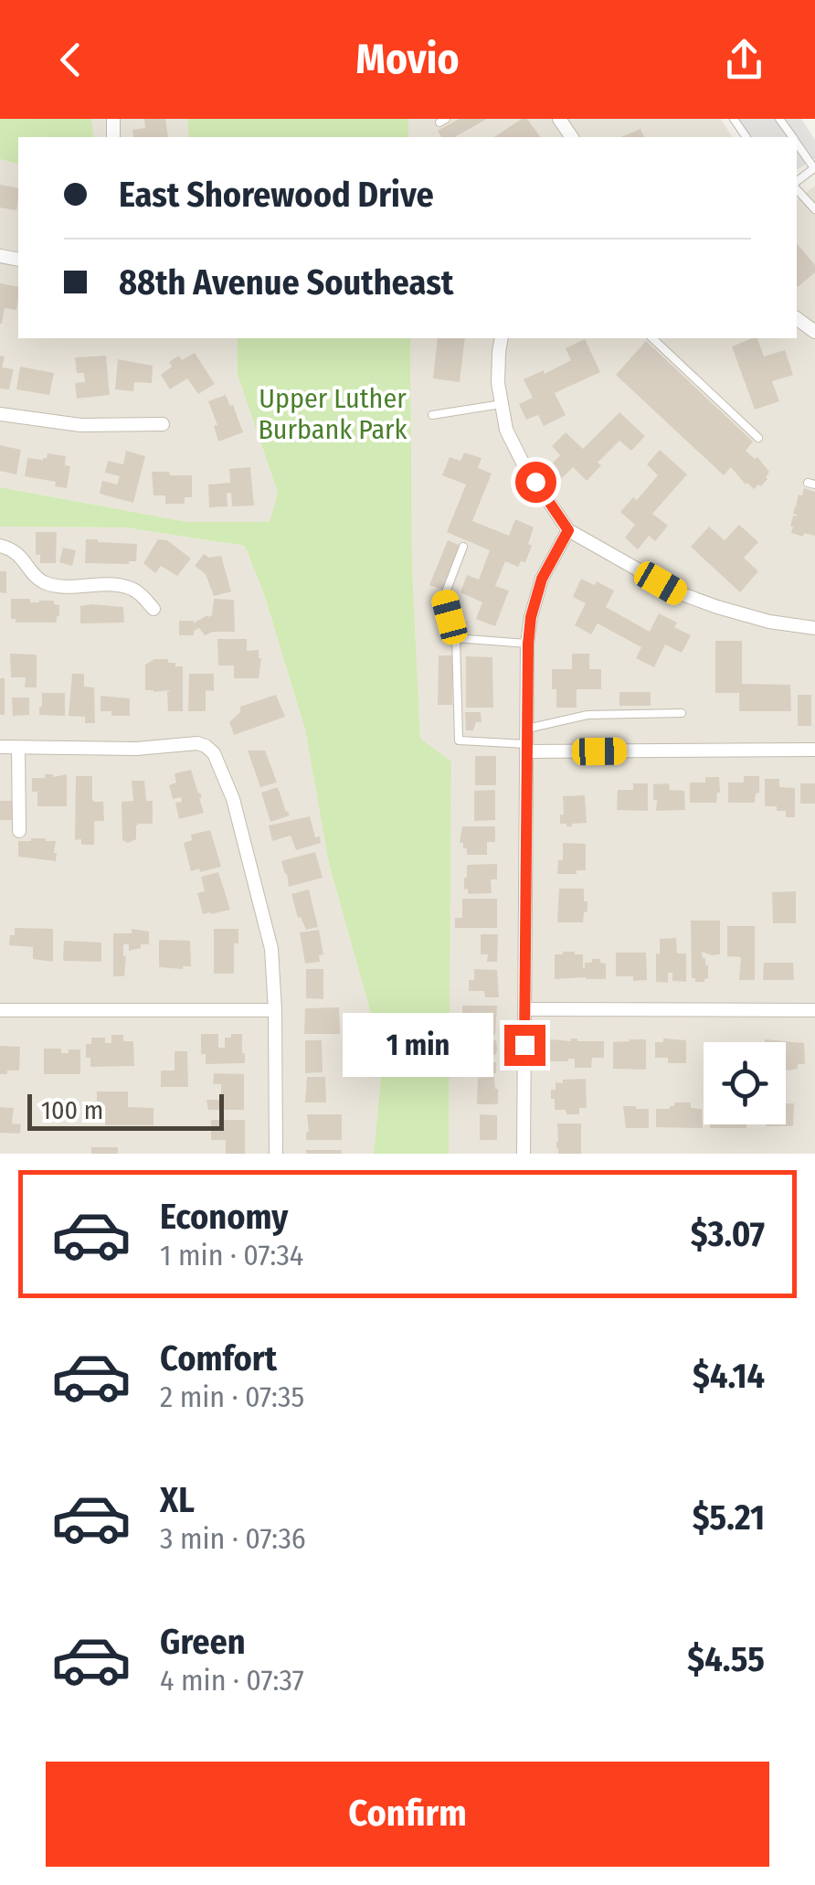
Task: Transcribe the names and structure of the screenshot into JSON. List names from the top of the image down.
{
  "parks": ["Upper Luther Burbank Park"],
  "scale_bar": "100 m",
  "page": {
    "header": "Movio",
    "banner": ["East Shorewood Drive", "88th Avenue Southeast"],
    "bubble": "1 min",
    "scale": "100 m",
    "list": [
      {
        "name": "Economy",
        "note": "1 min · 07:34",
        "value": "$3.07"
      },
      {
        "name": "Comfort",
        "note": "2 min · 07:35",
        "value": "$4.14"
      },
      {
        "name": "XL",
        "note": "3 min · 07:36",
        "value": "$5.21"
      },
      {
        "name": "Green",
        "note": "4 min · 07:37",
        "value": "$4.55"
      }
    ],
    "buttons": "Confirm"
  }
}
